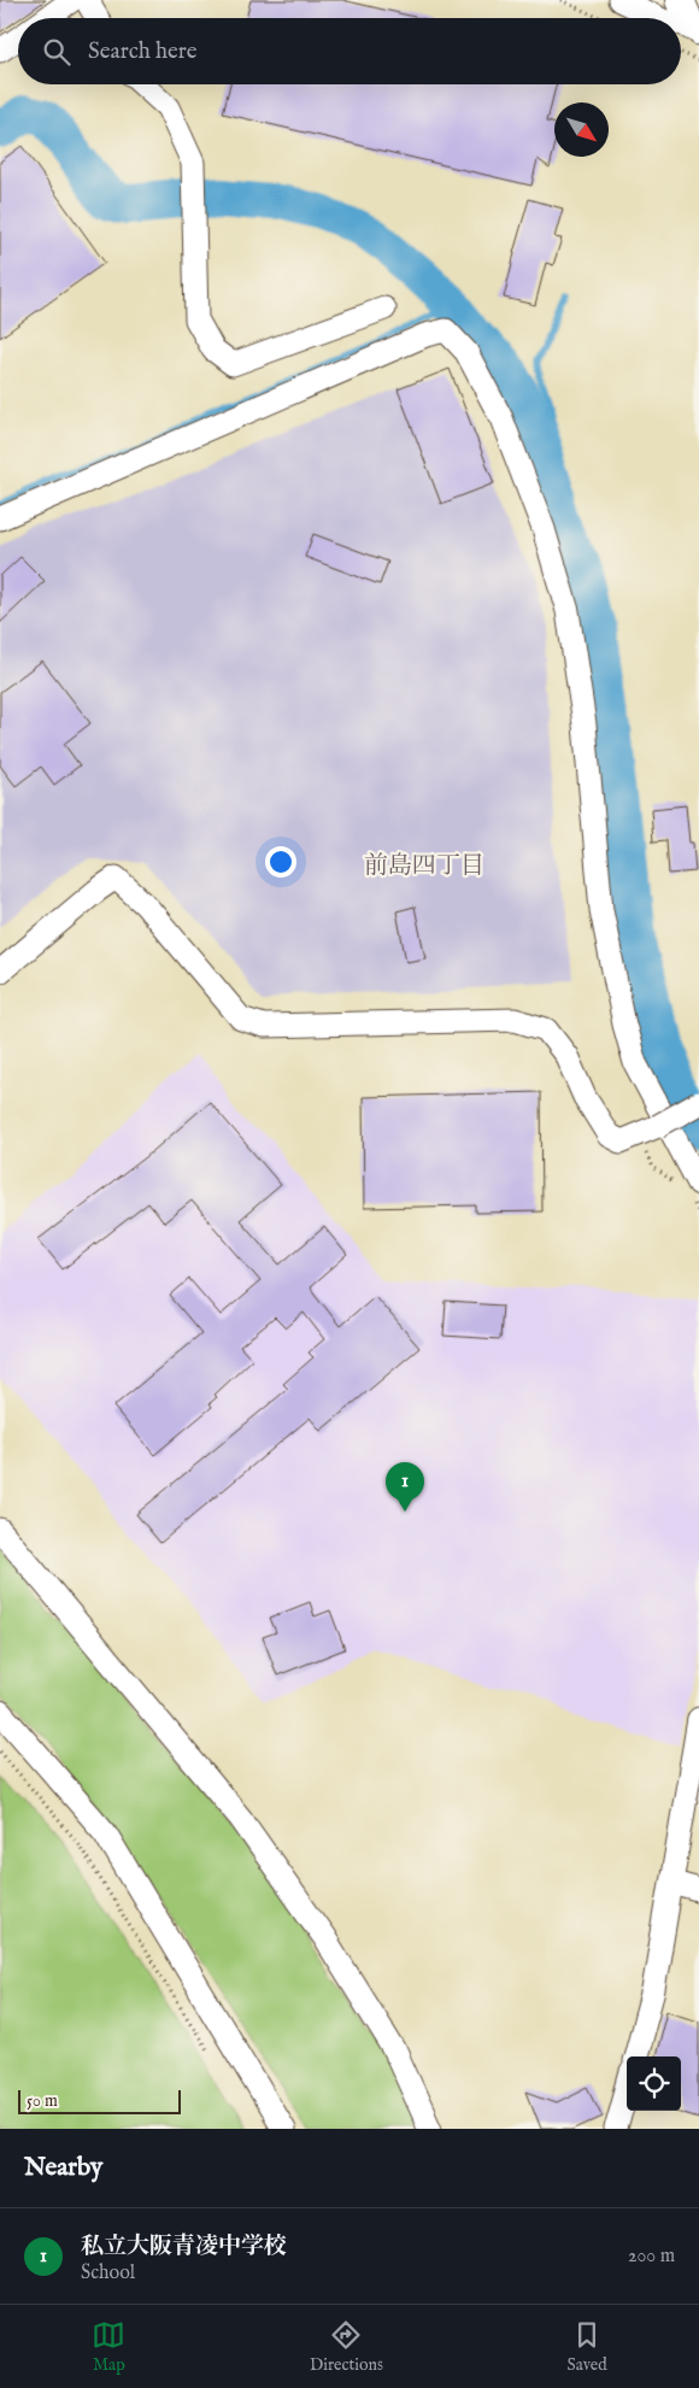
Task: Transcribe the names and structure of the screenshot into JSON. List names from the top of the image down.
{
  "districts": ["前島四丁目"],
  "scale_bar": "50 m",
  "north": "bottom right",
  "page": {
    "search": "Search here",
    "pins": "1",
    "scale": "50 m",
    "heading": "Nearby",
    "list": [
      {
        "mark": "1",
        "name": "私立大阪青凌中学校",
        "note": "School",
        "value": "200 m"
      }
    ],
    "nav": ["Map", "Directions", "Saved"]
  }
}
